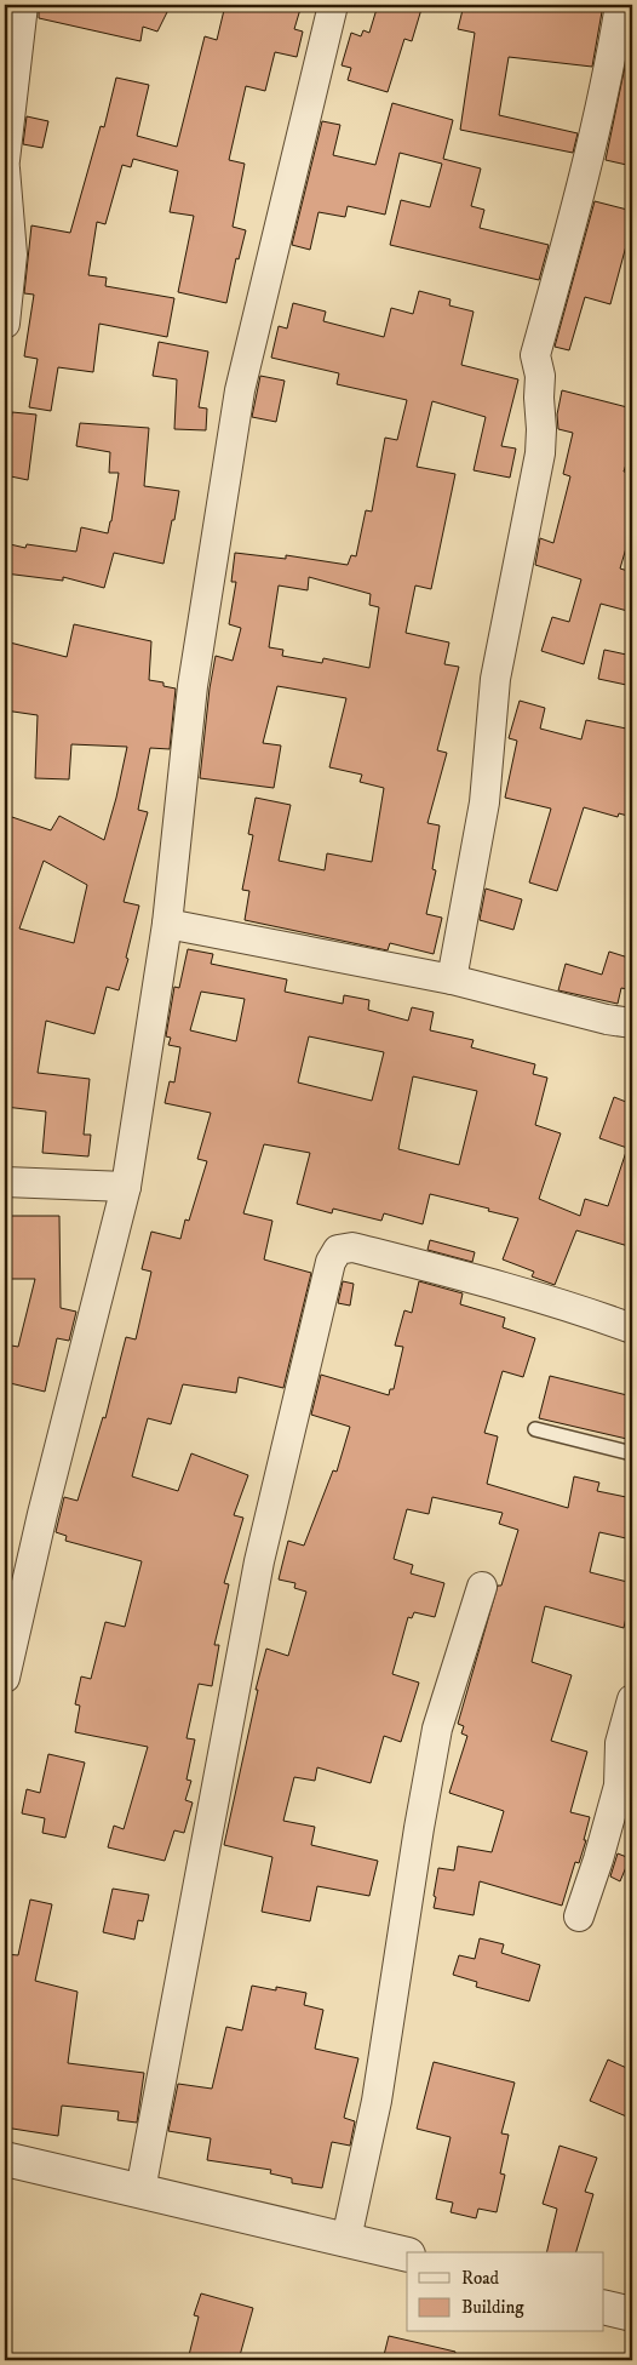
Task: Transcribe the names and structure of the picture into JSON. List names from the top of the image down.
{
  "legend": ["Road", "Building"]
}
